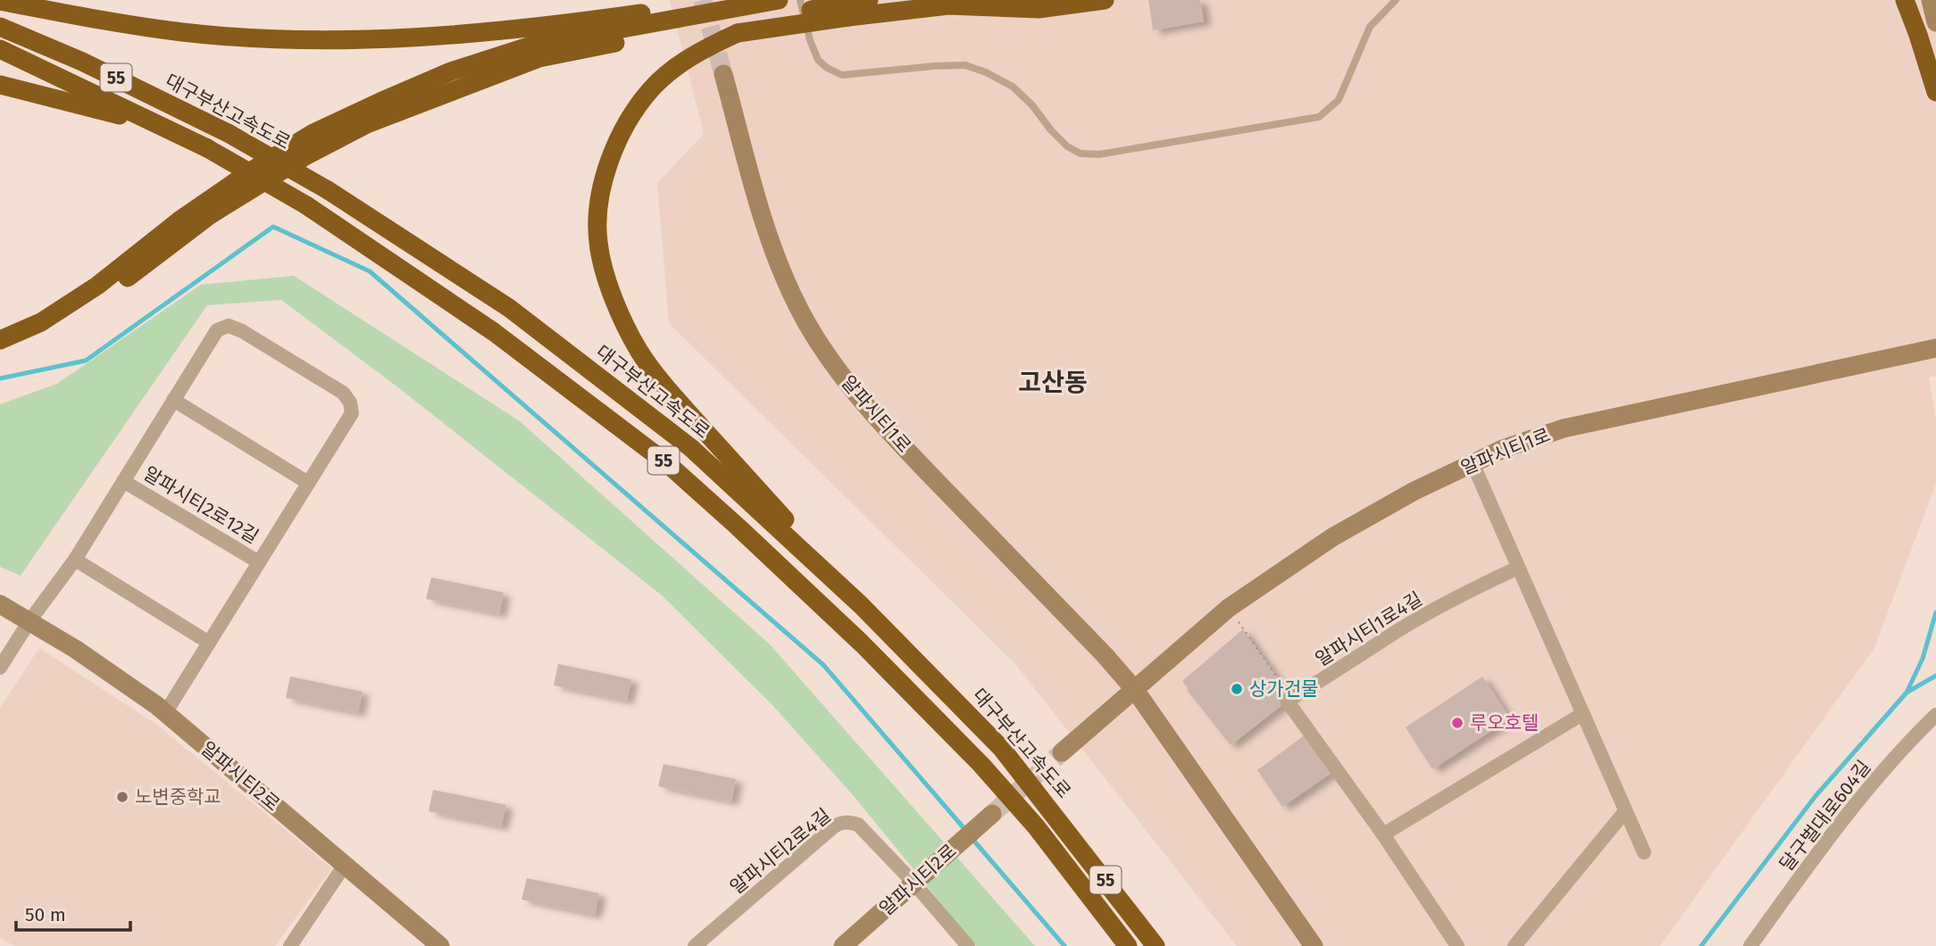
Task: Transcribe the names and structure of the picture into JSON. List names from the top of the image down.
{
  "streets": {
    "highway": ["55", "대구부산고속도로"],
    "street": [
      "알파시티1로",
      "알파시티2로12길",
      "알파시티1로4길",
      "알파시티2로",
      "달구벌대로604길",
      "알파시티2로4길"
    ]
  },
  "crossings": [
    ["알파시티2로12길", "알파시티2로"],
    ["알파시티2로", "알파시티2로4길"]
  ],
  "districts": ["고산동"],
  "places": ["상가건물", "루오호텔", "노변중학교"],
  "scale_bar": "50 m"
}
